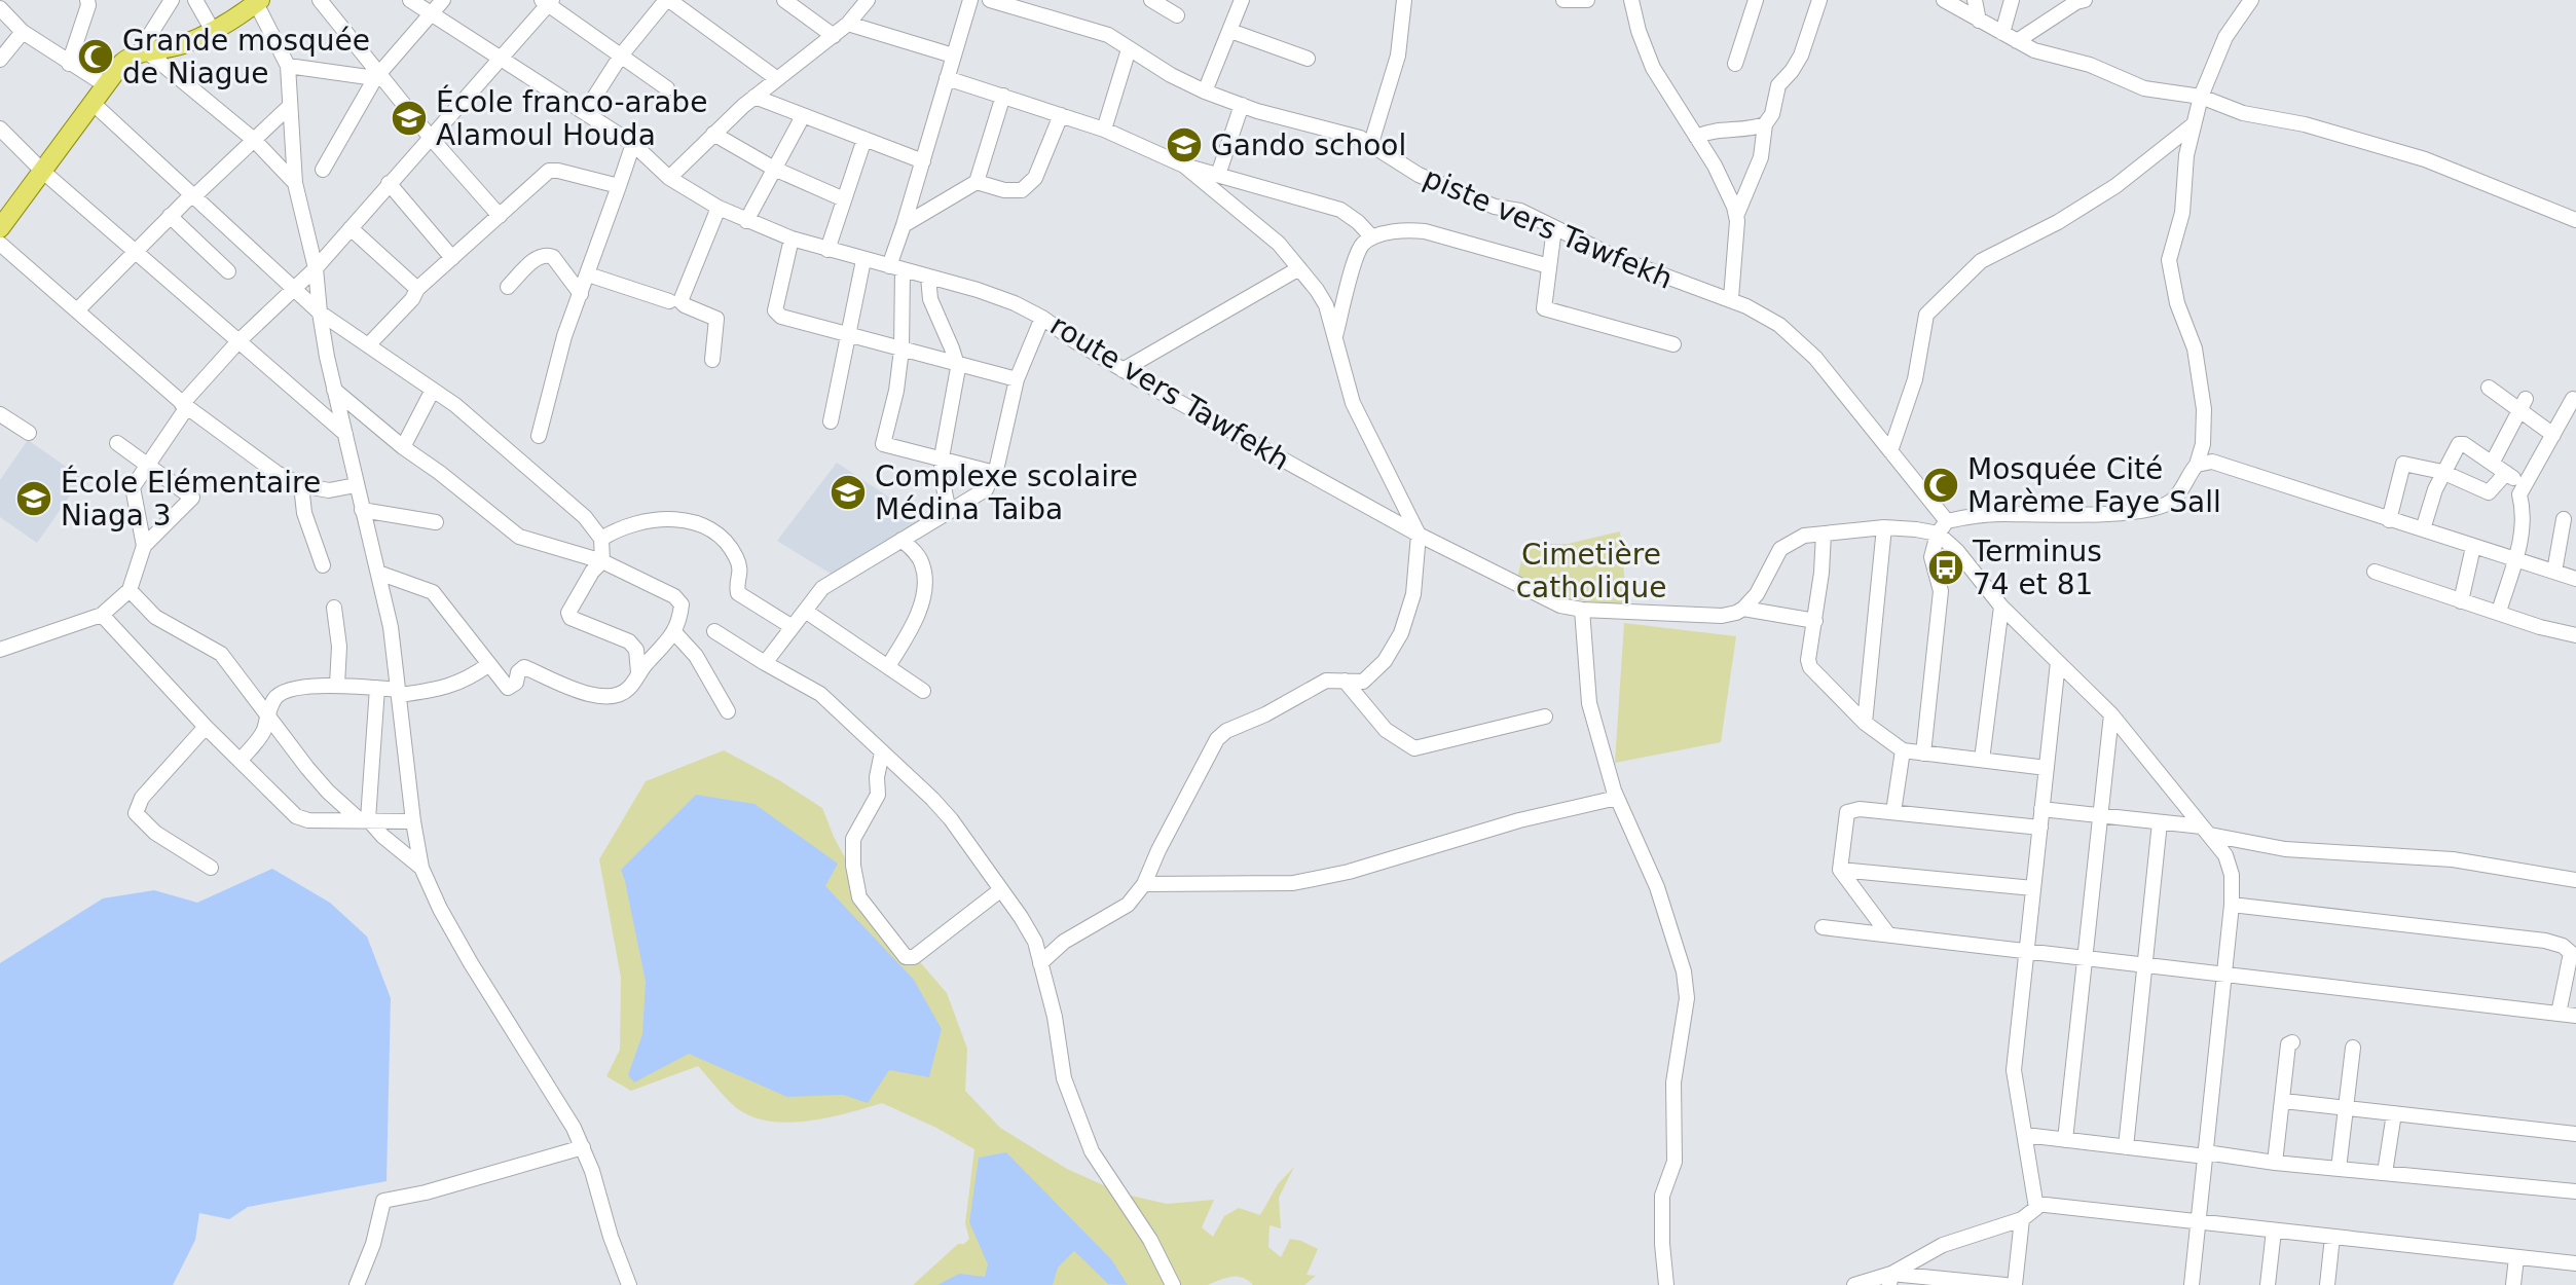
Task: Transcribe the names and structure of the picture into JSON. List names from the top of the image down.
{
  "streets": {
    "street": ["piste vers Tawfekh", "route vers Tawfekh"]
  },
  "parks": ["Cimetière catholique"],
  "places": {
    "mosque": ["Grande mosquée de Niague", "Mosquée Cité Marème Faye Sall"],
    "school or university": [
      "École franco-arabe Alamoul Houda",
      "Gando school",
      "Complexe scolaire Médina Taiba",
      "École Elémentaire Niaga 3"
    ],
    "bus stop": ["Terminus 74 et 81"]
  }
}
